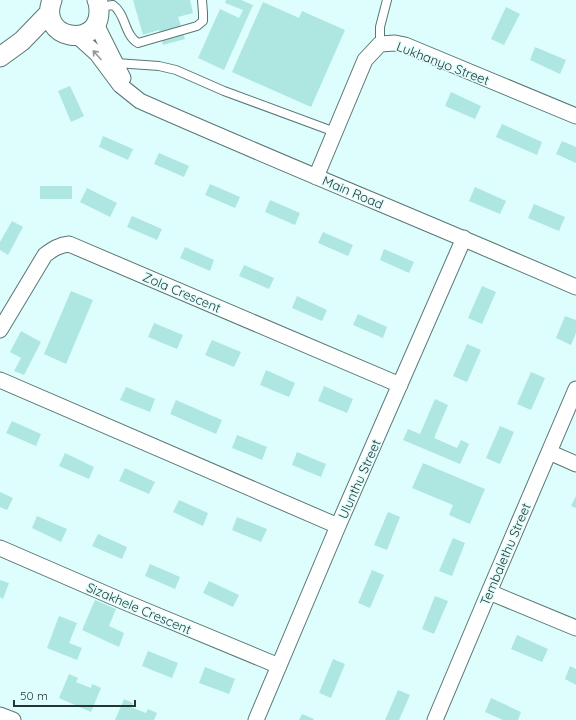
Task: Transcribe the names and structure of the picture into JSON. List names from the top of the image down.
{
  "streets": {
    "street": [
      "Lukhanyo Street",
      "Main Road",
      "Zola Crescent",
      "Ulunthu Street",
      "Tembalethu Street",
      "Sizakhele Crescent"
    ]
  },
  "crossings": [
    ["Lukhanyo Street", "Main Road"],
    ["Main Road", "Ulunthu Street"],
    ["Zola Crescent", "Ulunthu Street"],
    ["Ulunthu Street", "Sizakhele Crescent"]
  ],
  "scale_bar": "50 m"
}
